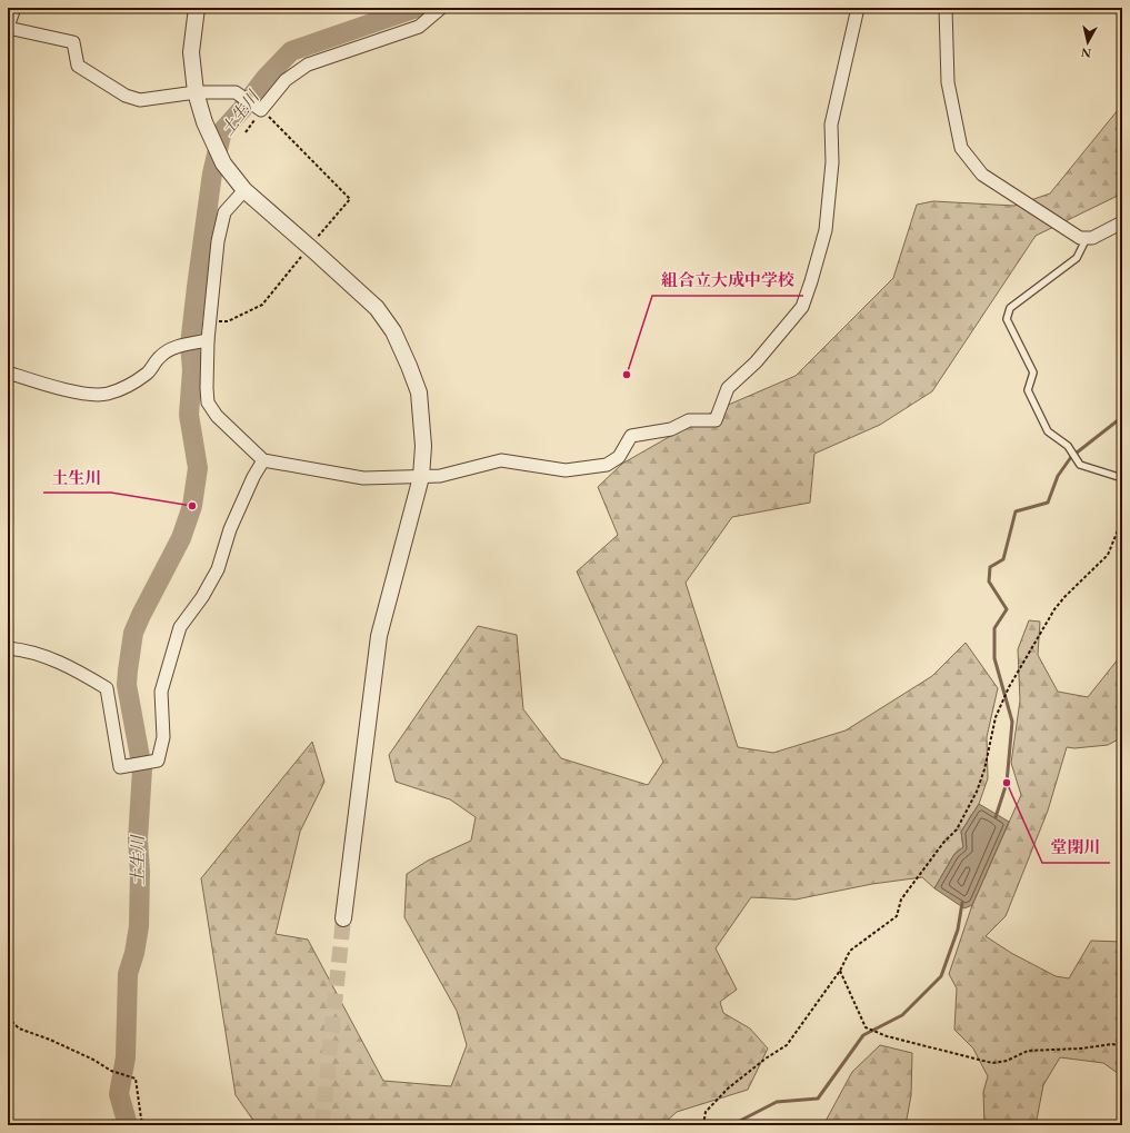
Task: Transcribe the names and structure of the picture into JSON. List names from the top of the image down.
{
  "water": ["土生川"],
  "places": ["組合立大成中学校", "土生川", "堂閉川"],
  "north": "bottom"
}
